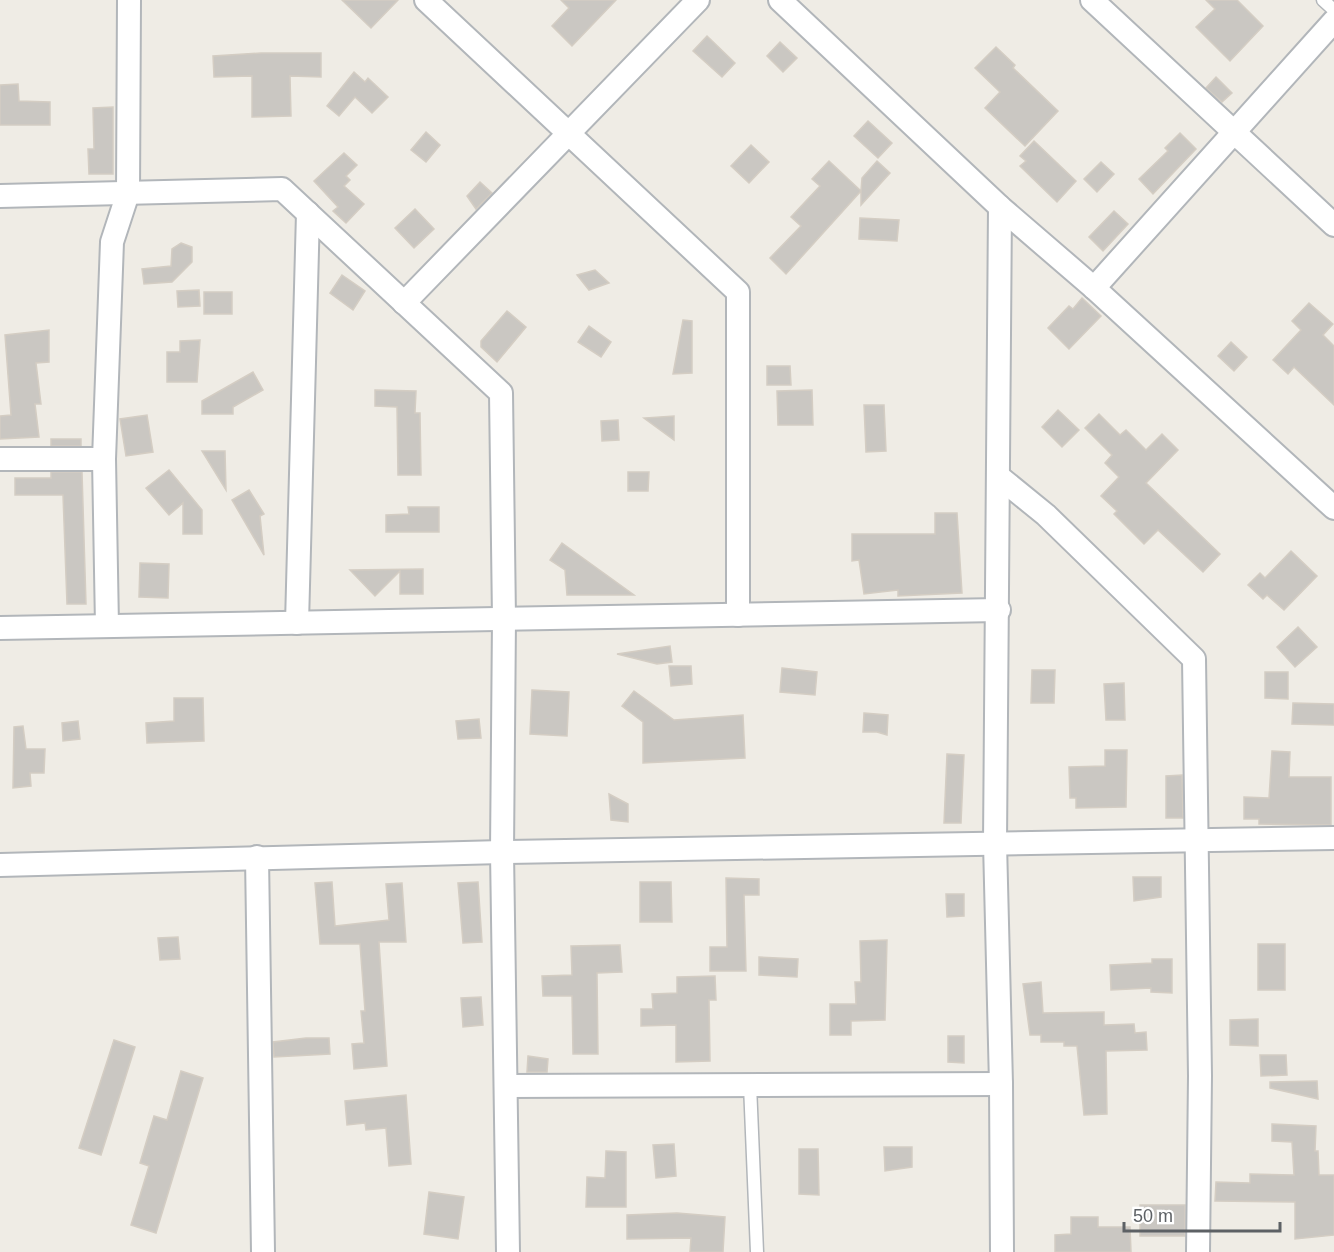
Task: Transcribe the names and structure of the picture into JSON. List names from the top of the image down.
{
  "scale_bar": "50 m"
}
